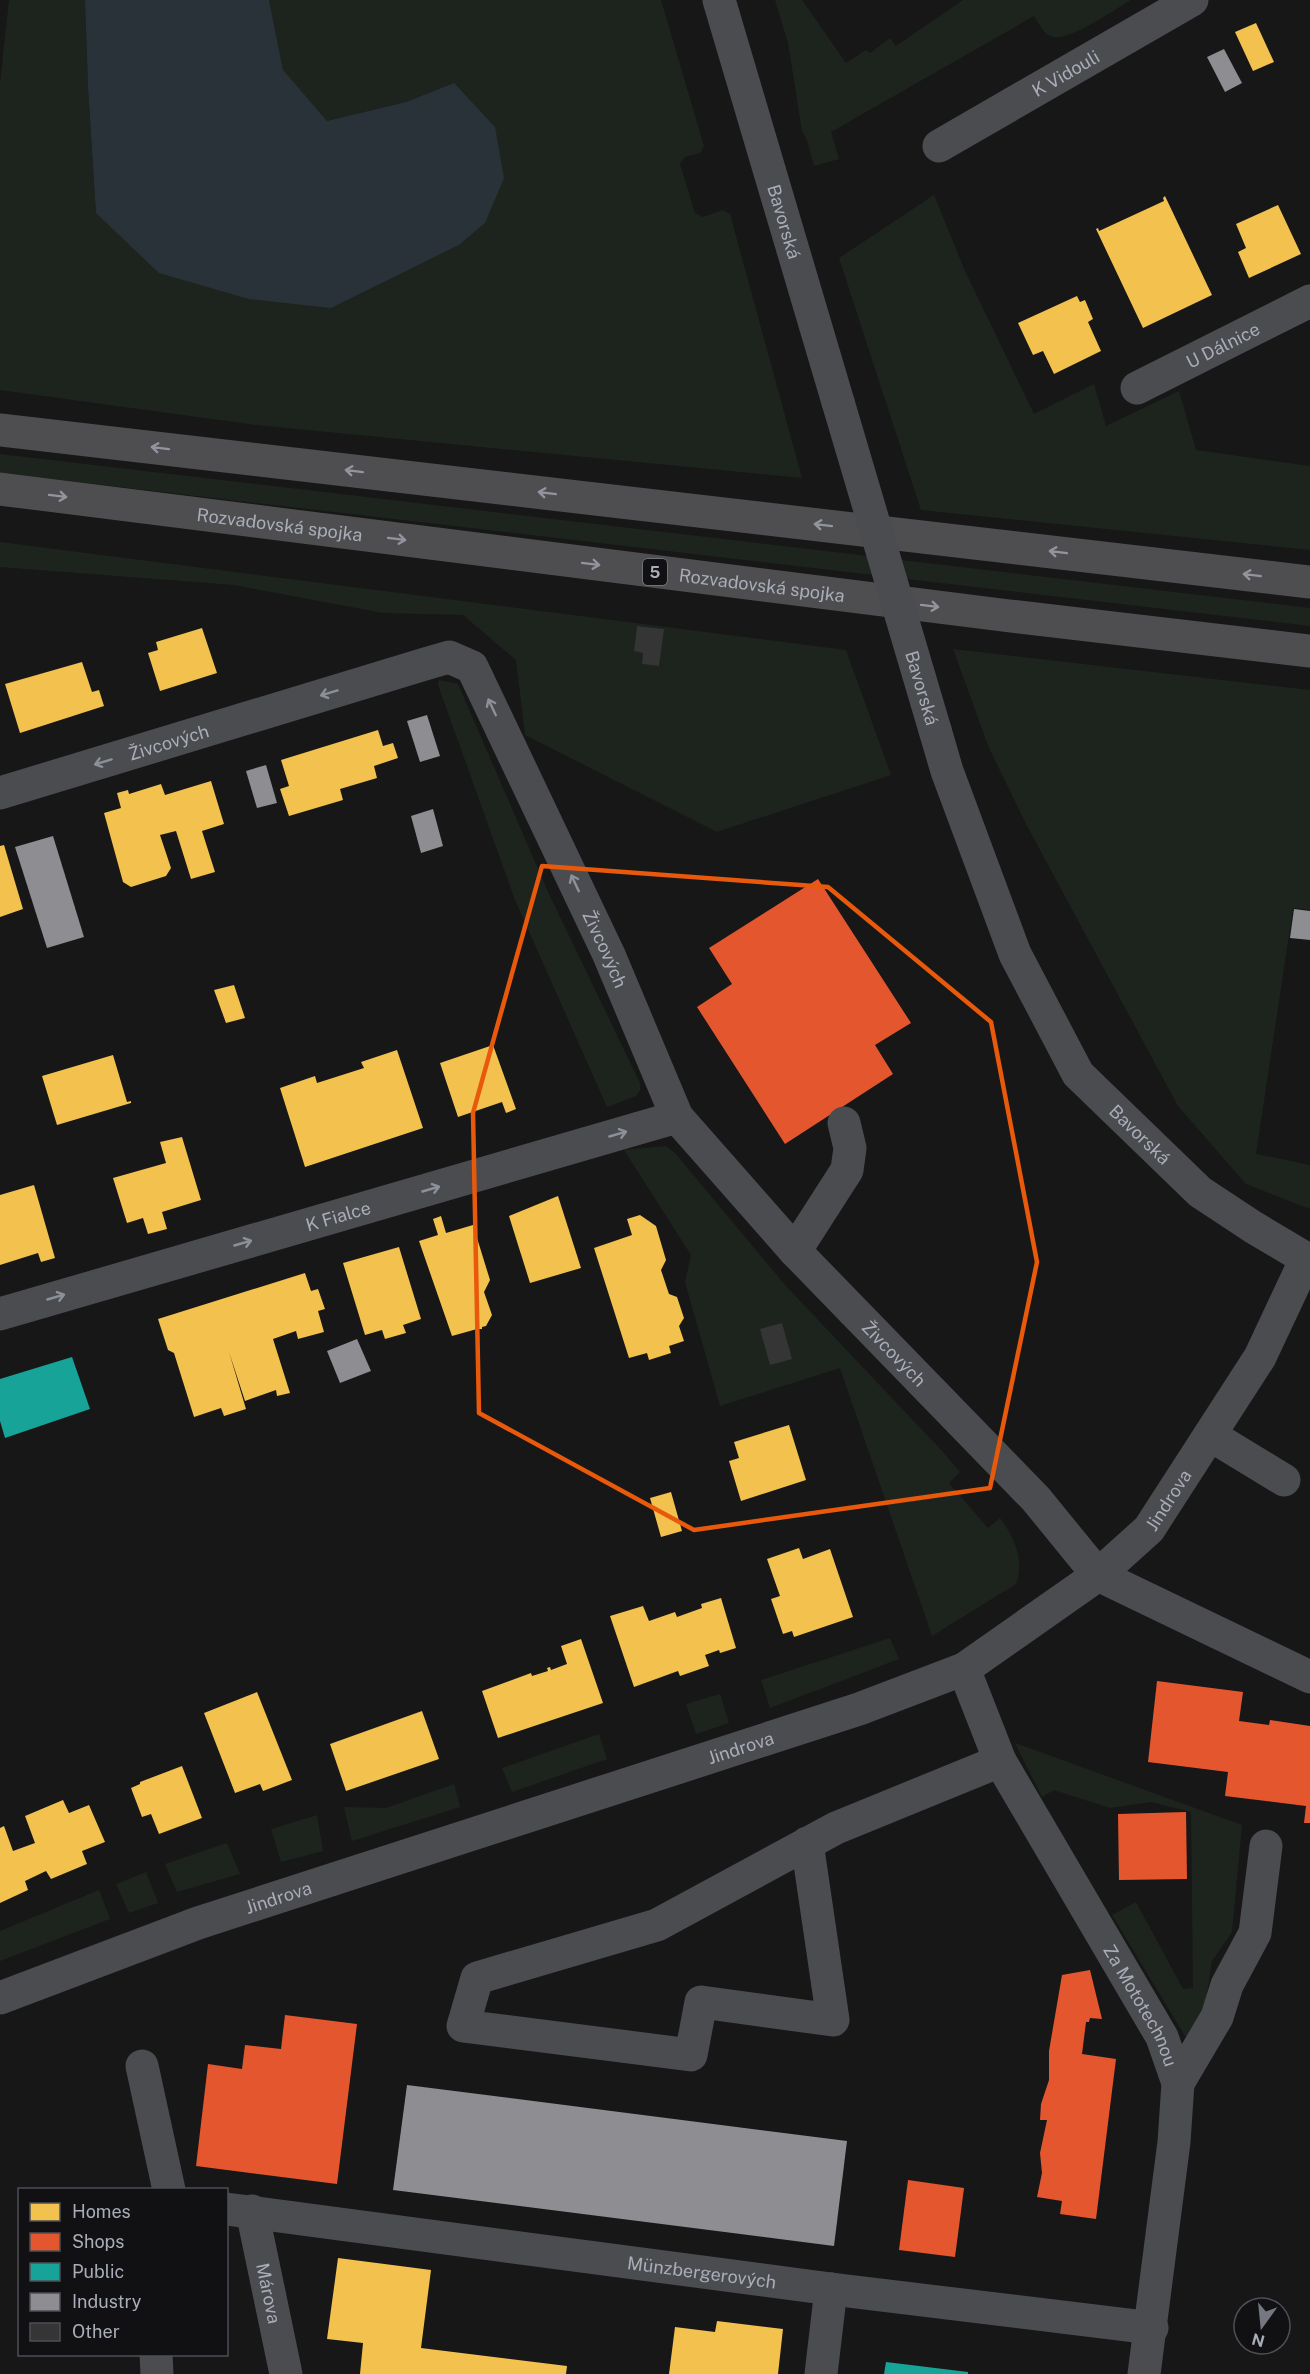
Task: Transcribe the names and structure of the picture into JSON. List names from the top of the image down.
{
  "streets": {
    "highway": ["Rozvadovská spojka", "5"],
    "street": [
      "K Vidouli",
      "Bavorská",
      "U Dálnice",
      "Živcových",
      "K Fialce",
      "Jindrova",
      "Za Mototechnou",
      "Münzbergerových",
      "Márova"
    ]
  },
  "crossings": [
    ["Bavorská", "Jindrova"],
    ["Živcových", "K Fialce"],
    ["Živcových", "Jindrova"],
    ["Jindrova", "Za Mototechnou"],
    ["Za Mototechnou", "Münzbergerových"],
    ["Münzbergerových", "Márova"]
  ],
  "one_way": ["K Fialce"],
  "legend": [
    "Homes",
    "Shops",
    "Public",
    "Industry",
    "Other"
  ],
  "north": "bottom"
}
